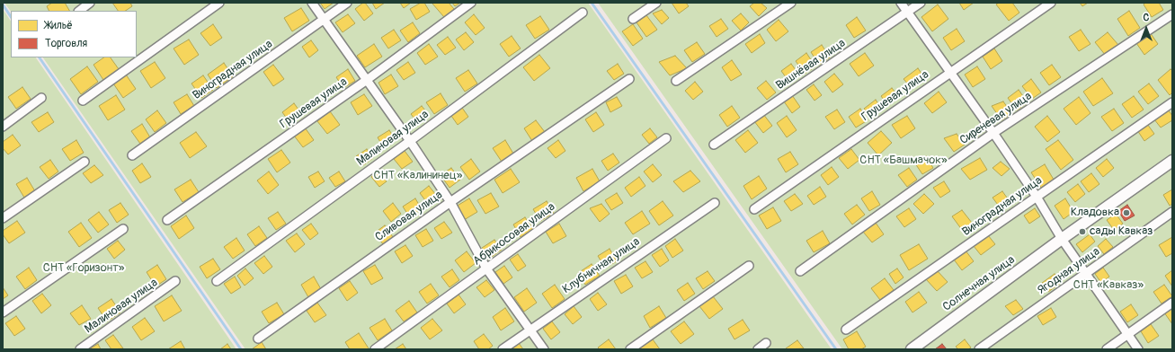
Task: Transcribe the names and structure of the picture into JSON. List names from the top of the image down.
{
  "streets": {
    "street": [
      "Вишнёвая улица",
      "Виноградная улица",
      "Грушевая улица",
      "Сиреневая улица",
      "Малиновая улица",
      "Сливовая улица",
      "Абрикосовая улица",
      "Клубничная улица",
      "Ягодная улица",
      "Солнечная улица"
    ]
  },
  "parks": [
    "СНТ «Башмачок»",
    "СНТ «Калининец»",
    "СНТ «Горизонт»",
    "СНТ «Кавказ»"
  ],
  "places": ["Кладовка", "сады Кавказ"],
  "legend": ["Жильё", "Торговля"],
  "north": "top"
}
